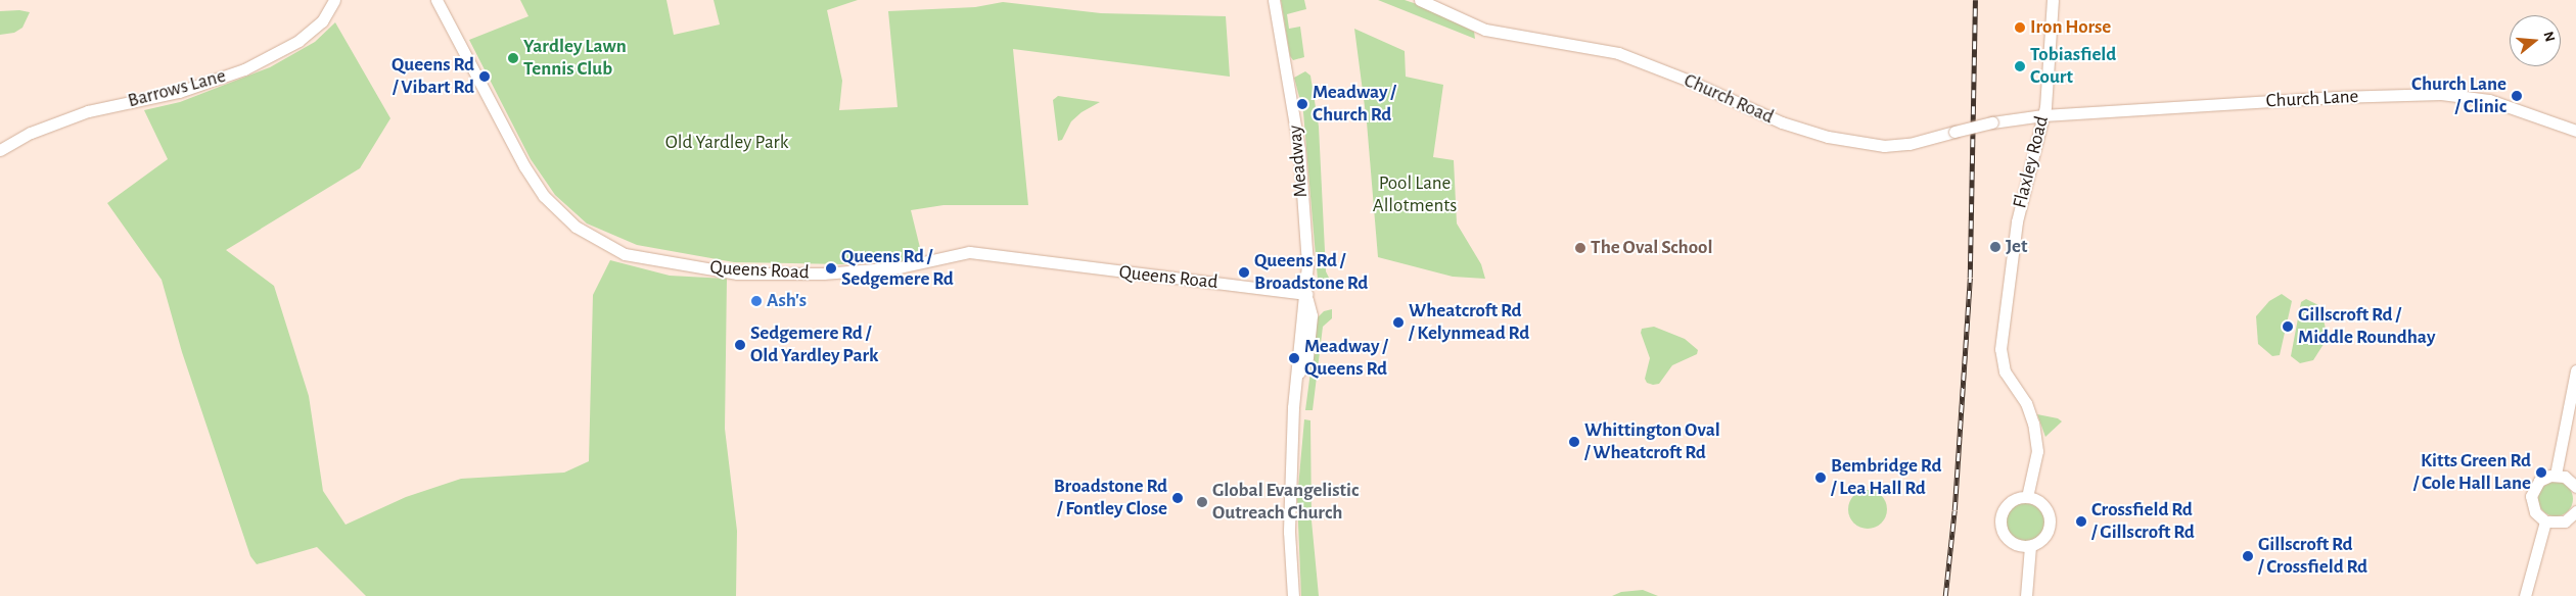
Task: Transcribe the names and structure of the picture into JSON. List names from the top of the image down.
{
  "streets": {
    "street": [
      "Barrows Lane",
      "Church Road",
      "Church Lane",
      "Meadway",
      "Flaxley Road",
      "Queens Road"
    ]
  },
  "crossings": [
    ["Church Road", "Church Lane"],
    ["Church Road", "Flaxley Road"],
    ["Church Lane", "Flaxley Road"],
    ["Meadway", "Queens Road"]
  ],
  "parks": ["Old Yardley Park", "Pool Lane Allotments"],
  "places": [
    "Iron Horse",
    "Yardley Lawn Tennis Club",
    "Tobiasfield Court",
    "Queens Rd / Vibart Rd",
    "Church Lane / Clinic",
    "Meadway / Church Rd",
    "Jet",
    "The Oval School",
    "Queens Rd / Sedgemere Rd",
    "Queens Rd / Broadstone Rd",
    "Ash's",
    "Wheatcroft Rd / Kelynmead Rd",
    "Gillscroft Rd / Middle Roundhay",
    "Sedgemere Rd / Old Yardley Park",
    "Meadway / Queens Rd",
    "Whittington Oval / Wheatcroft Rd",
    "Kitts Green Rd / Cole Hall Lane",
    "Bembridge Rd / Lea Hall Rd",
    "Broadstone Rd / Fontley Close",
    "Global Evangelistic Outreach Church",
    "Crossfield Rd / Gillscroft Rd",
    "Gillscroft Rd / Crossfield Rd"
  ],
  "north": "right"
}
